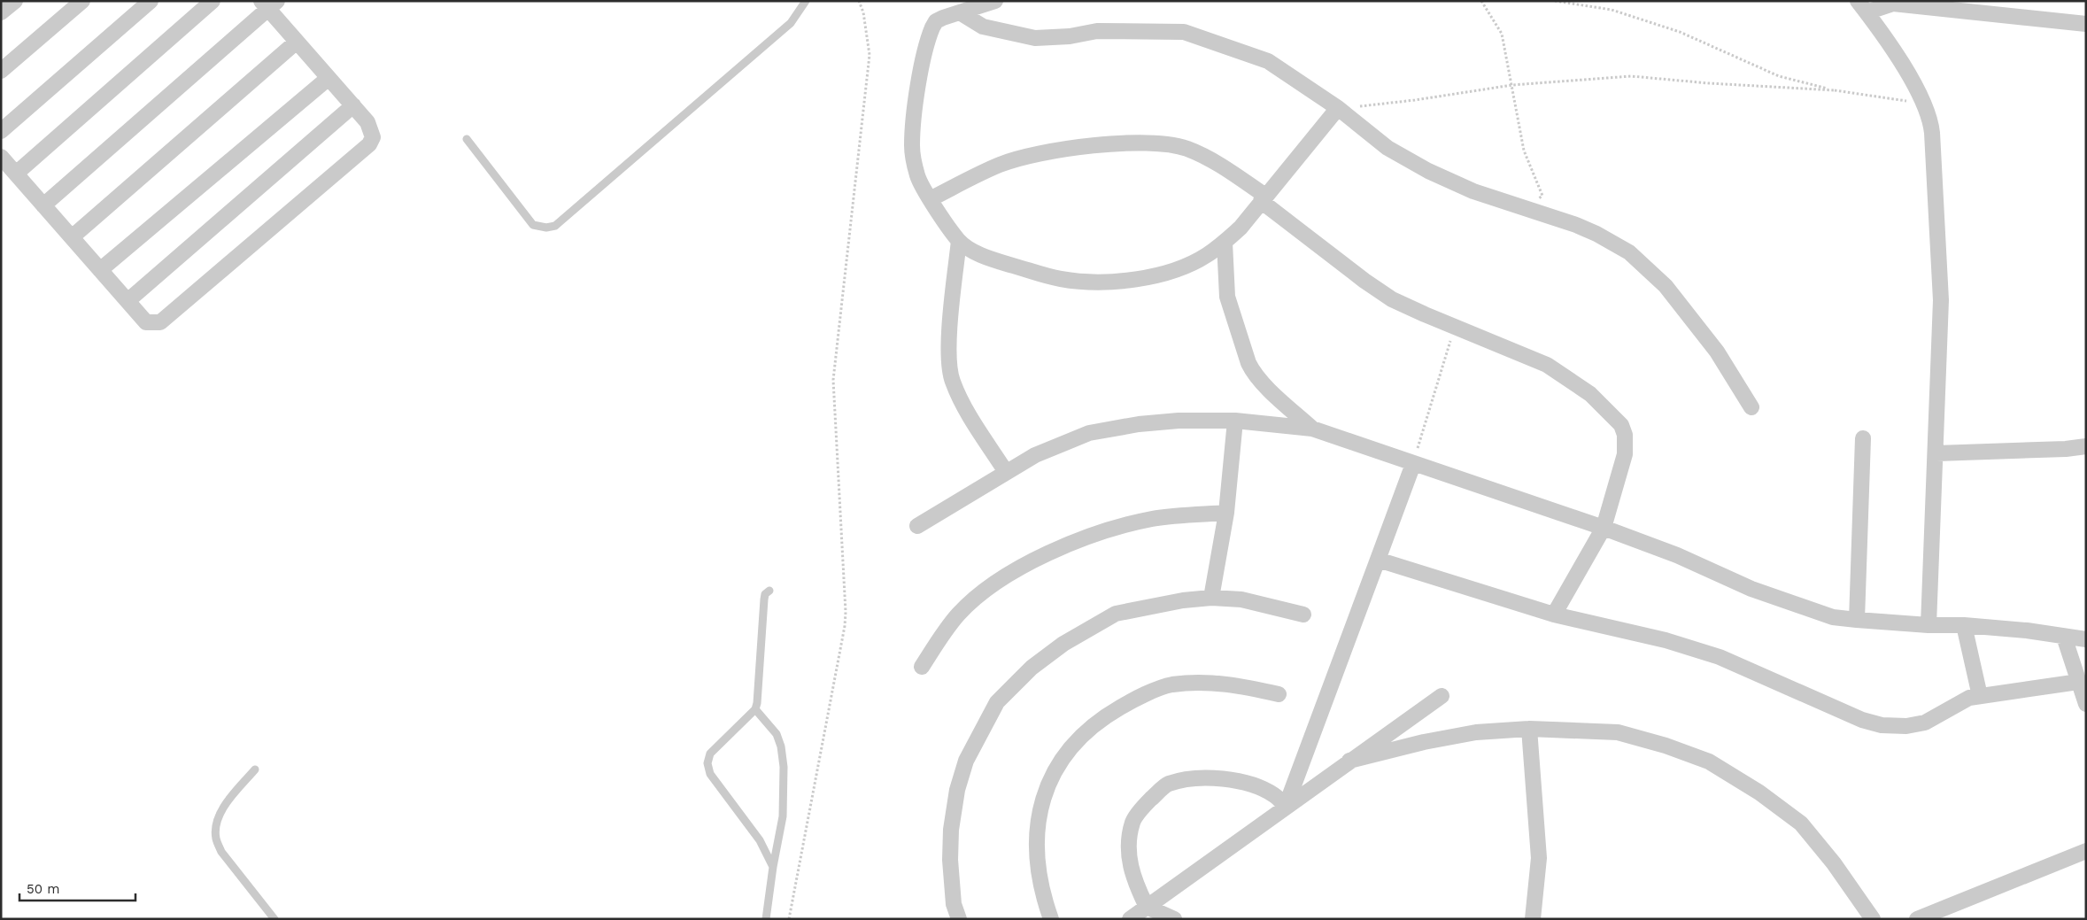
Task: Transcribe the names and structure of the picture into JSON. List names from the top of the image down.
{
  "scale_bar": "50 m"
}
